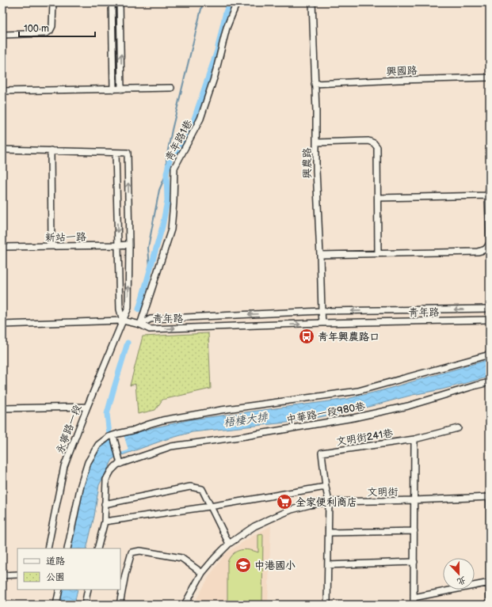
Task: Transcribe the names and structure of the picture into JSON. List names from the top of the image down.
{
  "streets": {
    "street": [
      "興國路",
      "青年路1巷",
      "興農路",
      "新站一路",
      "青年路",
      "中華路一段980巷",
      "永寧路一段",
      "文明街241巷",
      "文明街"
    ]
  },
  "crossings": [
    ["興國路", "興農路"],
    ["青年路1巷", "青年路"],
    ["興農路", "青年路"],
    ["新站一路", "永寧路一段"],
    ["文明街241巷", "文明街"]
  ],
  "water": ["梧棲大排"],
  "places": {
    "bus stop": ["青年興農路口"],
    "supermarket": ["全家便利商店"],
    "school or university": ["中港國小"]
  },
  "legend": ["道路", "公園"],
  "scale_bar": "100 m",
  "north": "bottom"
}
